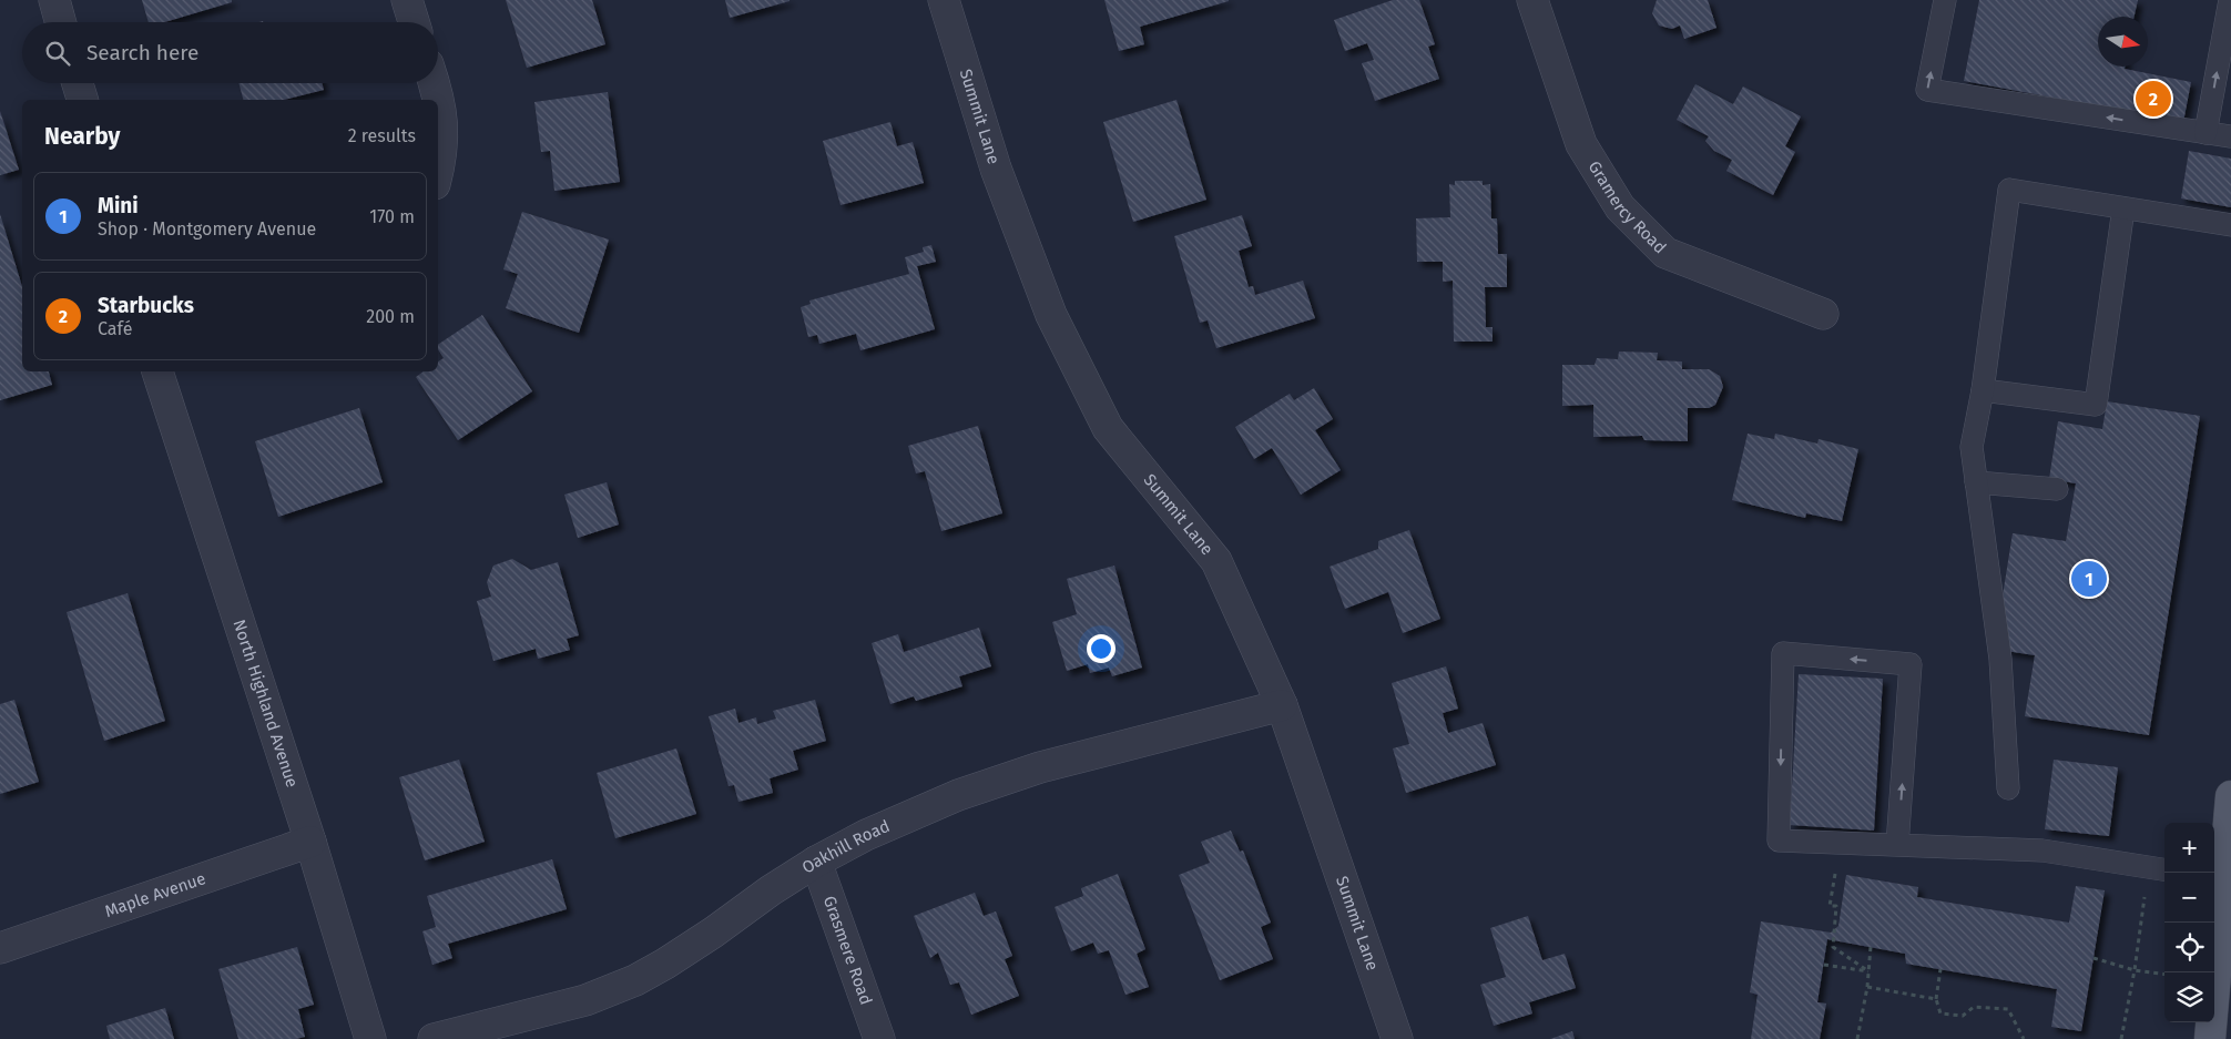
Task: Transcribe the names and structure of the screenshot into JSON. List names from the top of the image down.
{
  "streets": {
    "street": [
      "Summit Lane",
      "Gramercy Road",
      "North Highland Avenue",
      "Oakhill Road",
      "Maple Avenue",
      "Grasmere Road"
    ]
  },
  "crossings": [
    ["Summit Lane", "Oakhill Road"],
    ["North Highland Avenue", "Maple Avenue"],
    ["Oakhill Road", "Grasmere Road"]
  ],
  "north": "right",
  "page": {
    "search": "Search here",
    "pins": ["2", "1"],
    "heading": ["Nearby", "2 results"],
    "list": [
      {
        "mark": "1",
        "name": "Mini",
        "note": "Shop · Montgomery Avenue",
        "value": "170 m"
      },
      {
        "mark": "2",
        "name": "Starbucks",
        "note": "Café",
        "value": "200 m"
      }
    ],
    "map_buttons": ["+", "−"]
  }
}
